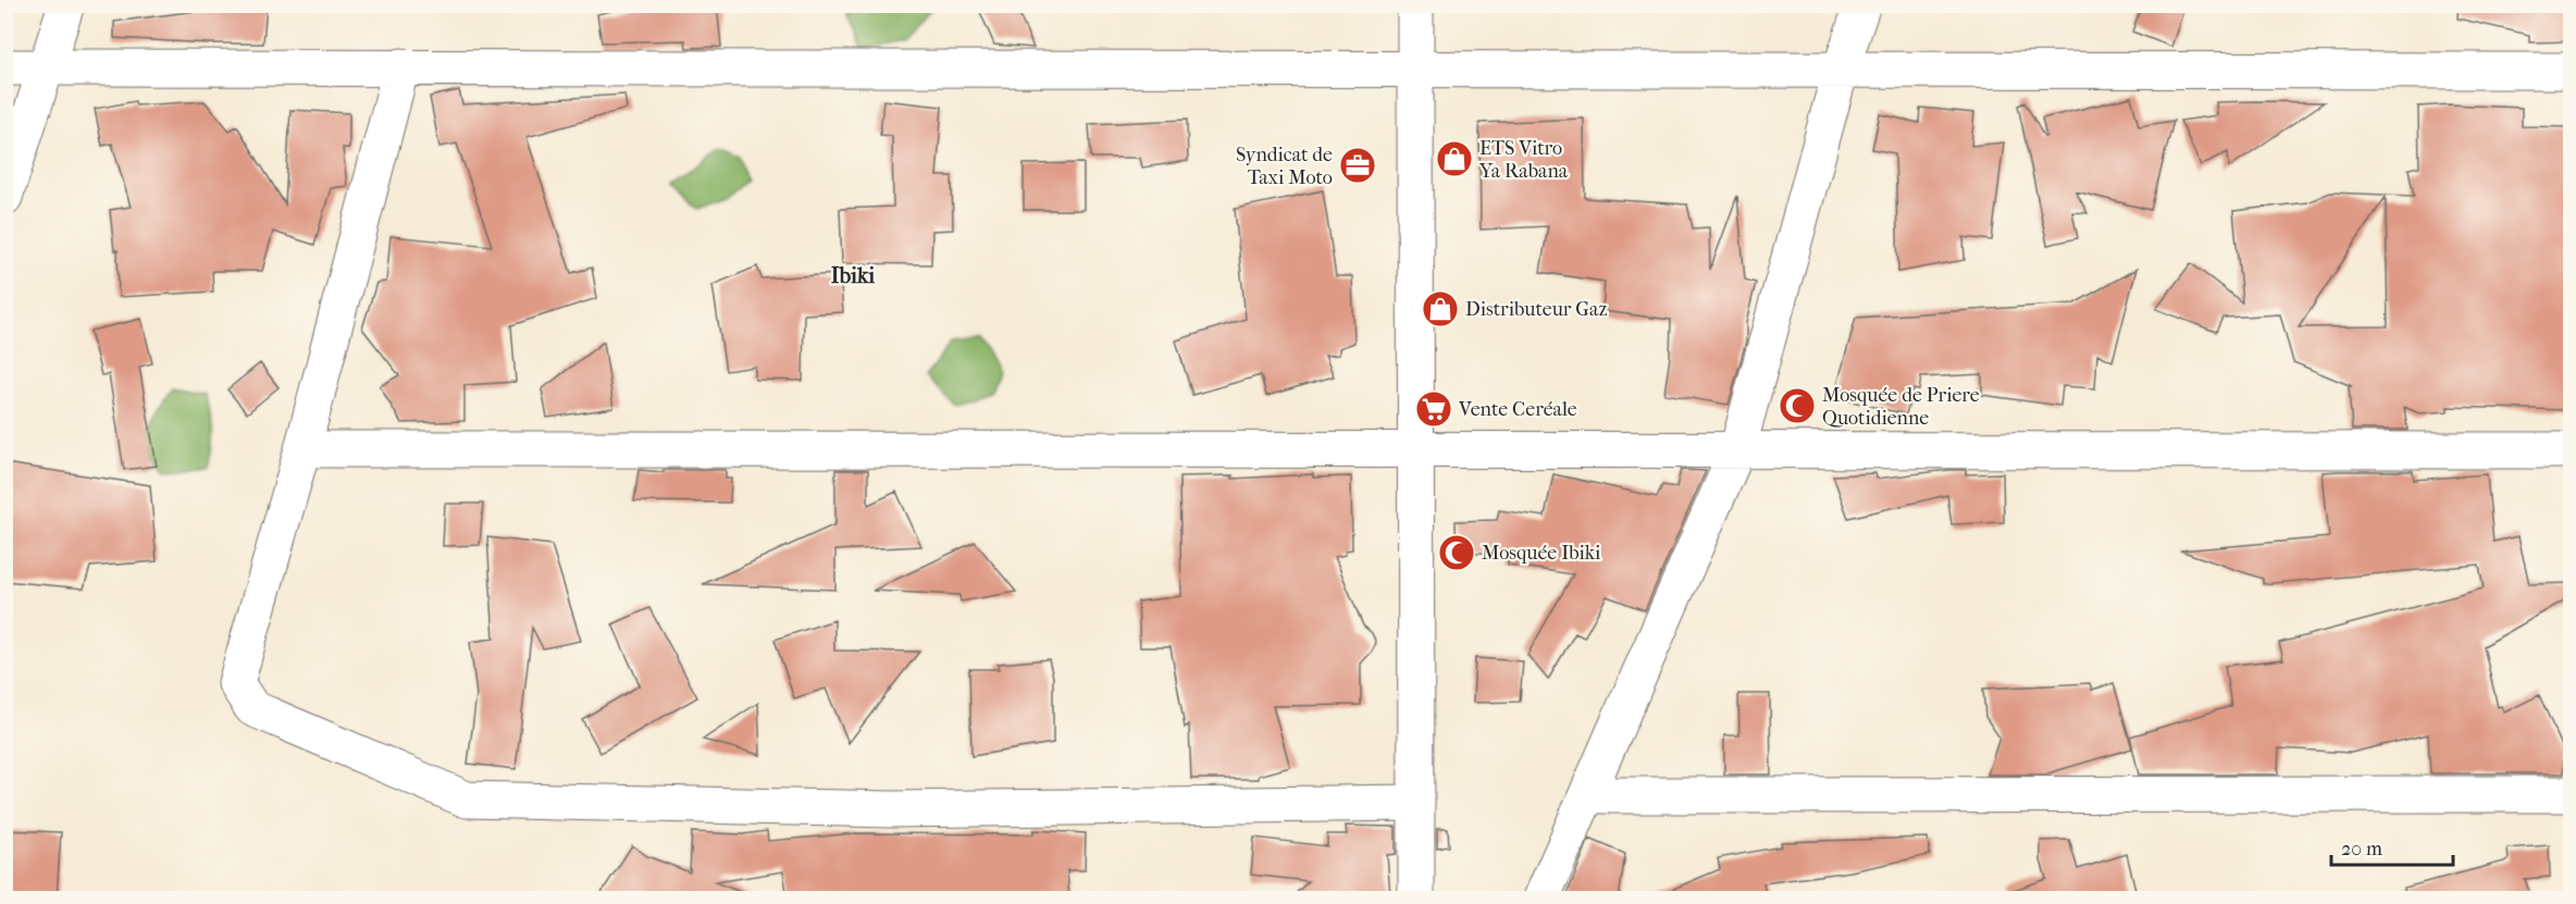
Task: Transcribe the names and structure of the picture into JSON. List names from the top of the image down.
{
  "districts": ["Ibiki"],
  "places": {
    "shop": ["ETS Vitro Ya Rabana", "Distributeur Gaz"],
    "office": ["Syndicat de Taxi Moto"],
    "mosque": ["Mosquée de Priere Quotidienne", "Mosquée Ibiki"],
    "supermarket": ["Vente Ceréale"]
  },
  "scale_bar": "20 m"
}
